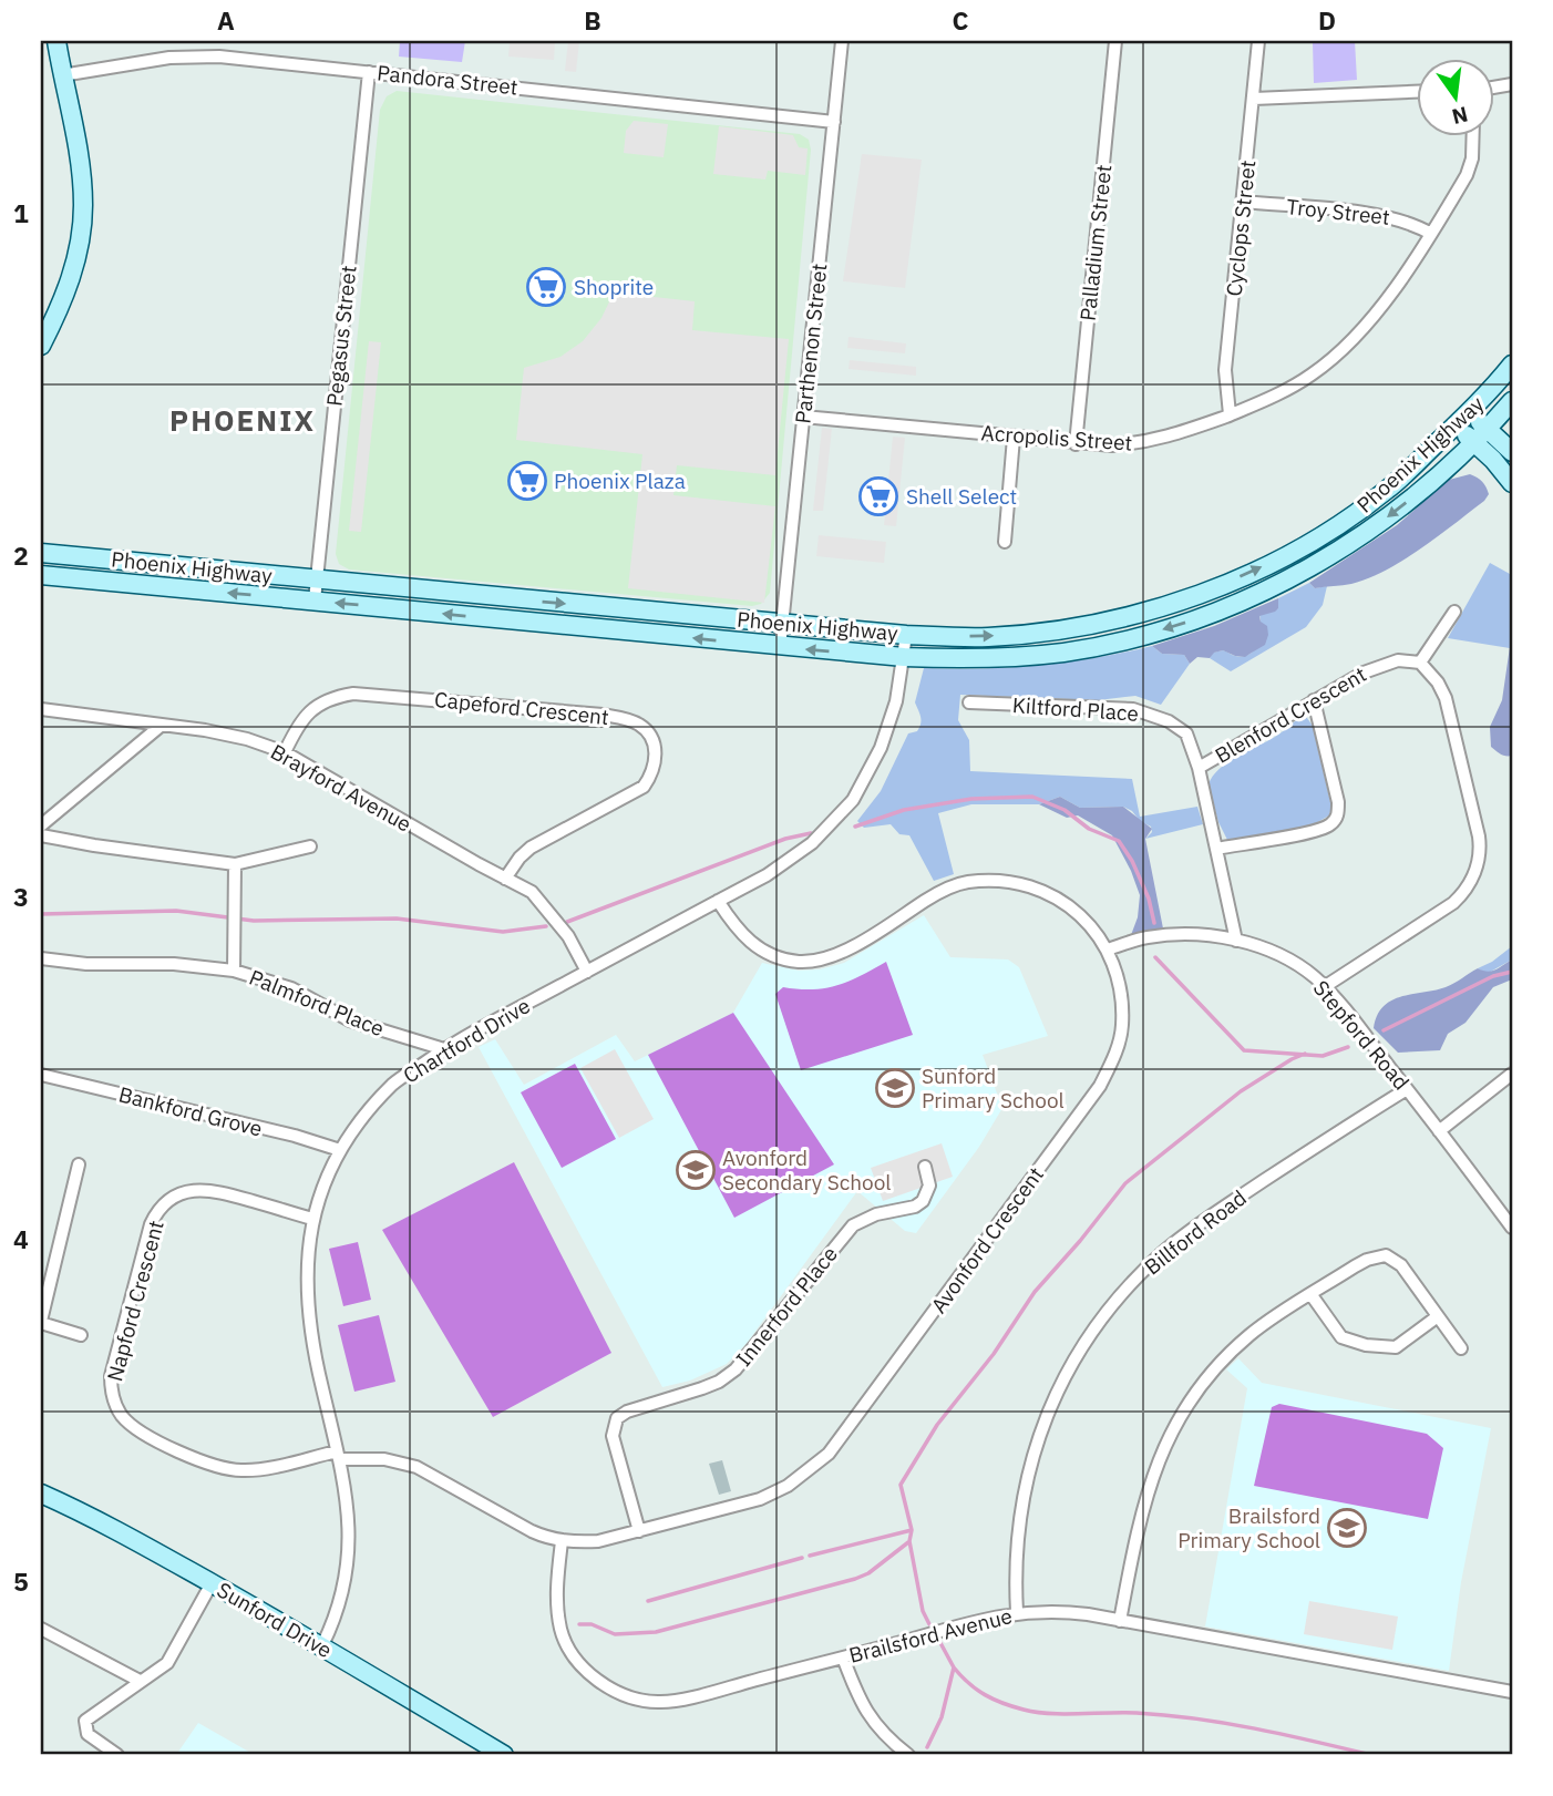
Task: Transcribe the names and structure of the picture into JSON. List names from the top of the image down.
{
  "streets": {
    "main road": ["Phoenix Highway", "Sunford Drive"],
    "street": [
      "Pandora Street",
      "Troy Street",
      "Cyclops Street",
      "Palladium Street",
      "Pegasus Street",
      "Parthenon Street",
      "Acropolis Street",
      "Capeford Crescent",
      "Kiltford Place",
      "Blenford Crescent",
      "Brayford Avenue",
      "Palmford Place",
      "Stepford Road",
      "Chartford Drive",
      "Bankford Grove",
      "Billford Road",
      "Avonford Crescent",
      "Napford Crescent",
      "Innerford Place",
      "Brailsford Avenue"
    ]
  },
  "crossings": [
    ["Pandora Street", "Pegasus Street"],
    ["Pandora Street", "Parthenon Street"],
    ["Troy Street", "Cyclops Street"],
    ["Troy Street", "Acropolis Street"],
    ["Cyclops Street", "Acropolis Street"],
    ["Palladium Street", "Acropolis Street"],
    ["Pegasus Street", "Phoenix Highway"],
    ["Parthenon Street", "Acropolis Street"],
    ["Parthenon Street", "Phoenix Highway"],
    ["Phoenix Highway", "Chartford Drive"],
    ["Capeford Crescent", "Brayford Avenue"],
    ["Kiltford Place", "Blenford Crescent"],
    ["Blenford Crescent", "Stepford Road"],
    ["Brayford Avenue", "Chartford Drive"],
    ["Palmford Place", "Chartford Drive"],
    ["Stepford Road", "Billford Road"],
    ["Stepford Road", "Avonford Crescent"],
    ["Chartford Drive", "Bankford Grove"],
    ["Chartford Drive", "Avonford Crescent"],
    ["Chartford Drive", "Napford Crescent"],
    ["Chartford Drive", "Sunford Drive"],
    ["Billford Road", "Brailsford Avenue"],
    ["Avonford Crescent", "Napford Crescent"],
    ["Avonford Crescent", "Innerford Place"],
    ["Avonford Crescent", "Brailsford Avenue"]
  ],
  "districts": ["PHOENIX"],
  "places": {
    "supermarket": ["Shoprite", "Phoenix Plaza", "Shell Select"],
    "school or university": ["Sunford Primary School", "Avonford Secondary School", "Brailsford Primary School"]
  },
  "north": "bottom",
  "grid": {
    "columns": [
      "A",
      "B",
      "C",
      "D"
    ],
    "rows": [
      "1",
      "2",
      "3",
      "4",
      "5"
    ]
  }
}
